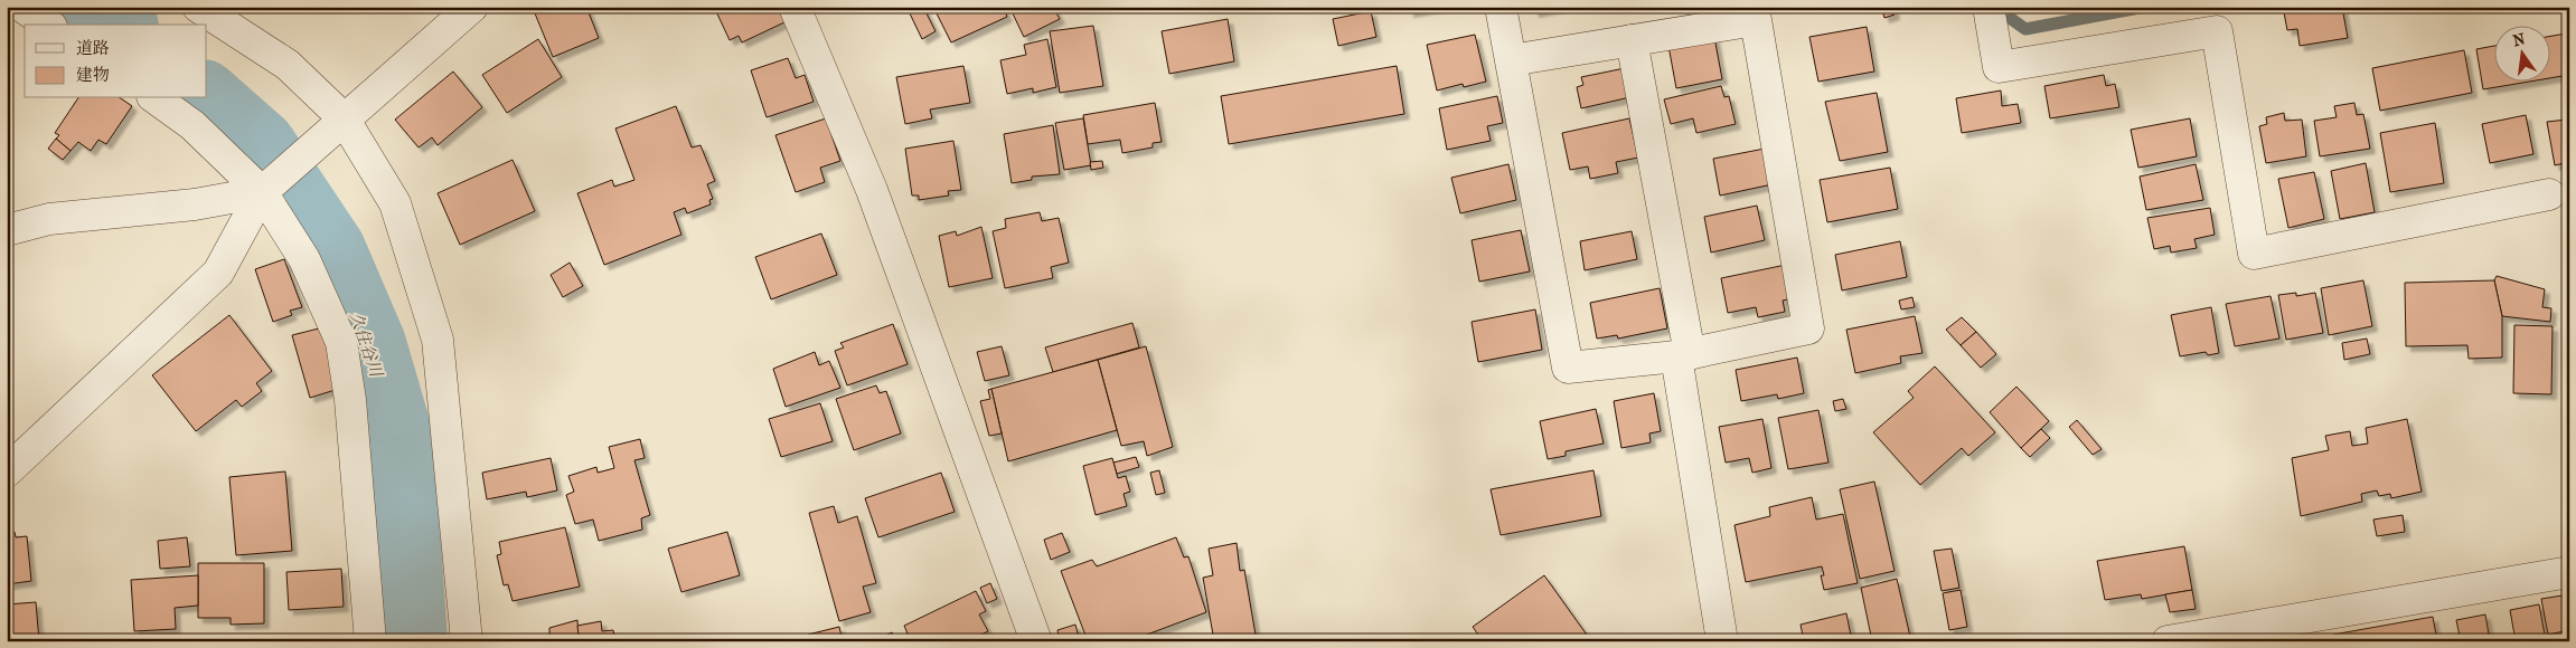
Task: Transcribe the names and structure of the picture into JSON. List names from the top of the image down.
{
  "water": ["久住谷川"],
  "legend": ["道路", "建物"],
  "north": "top"
}
